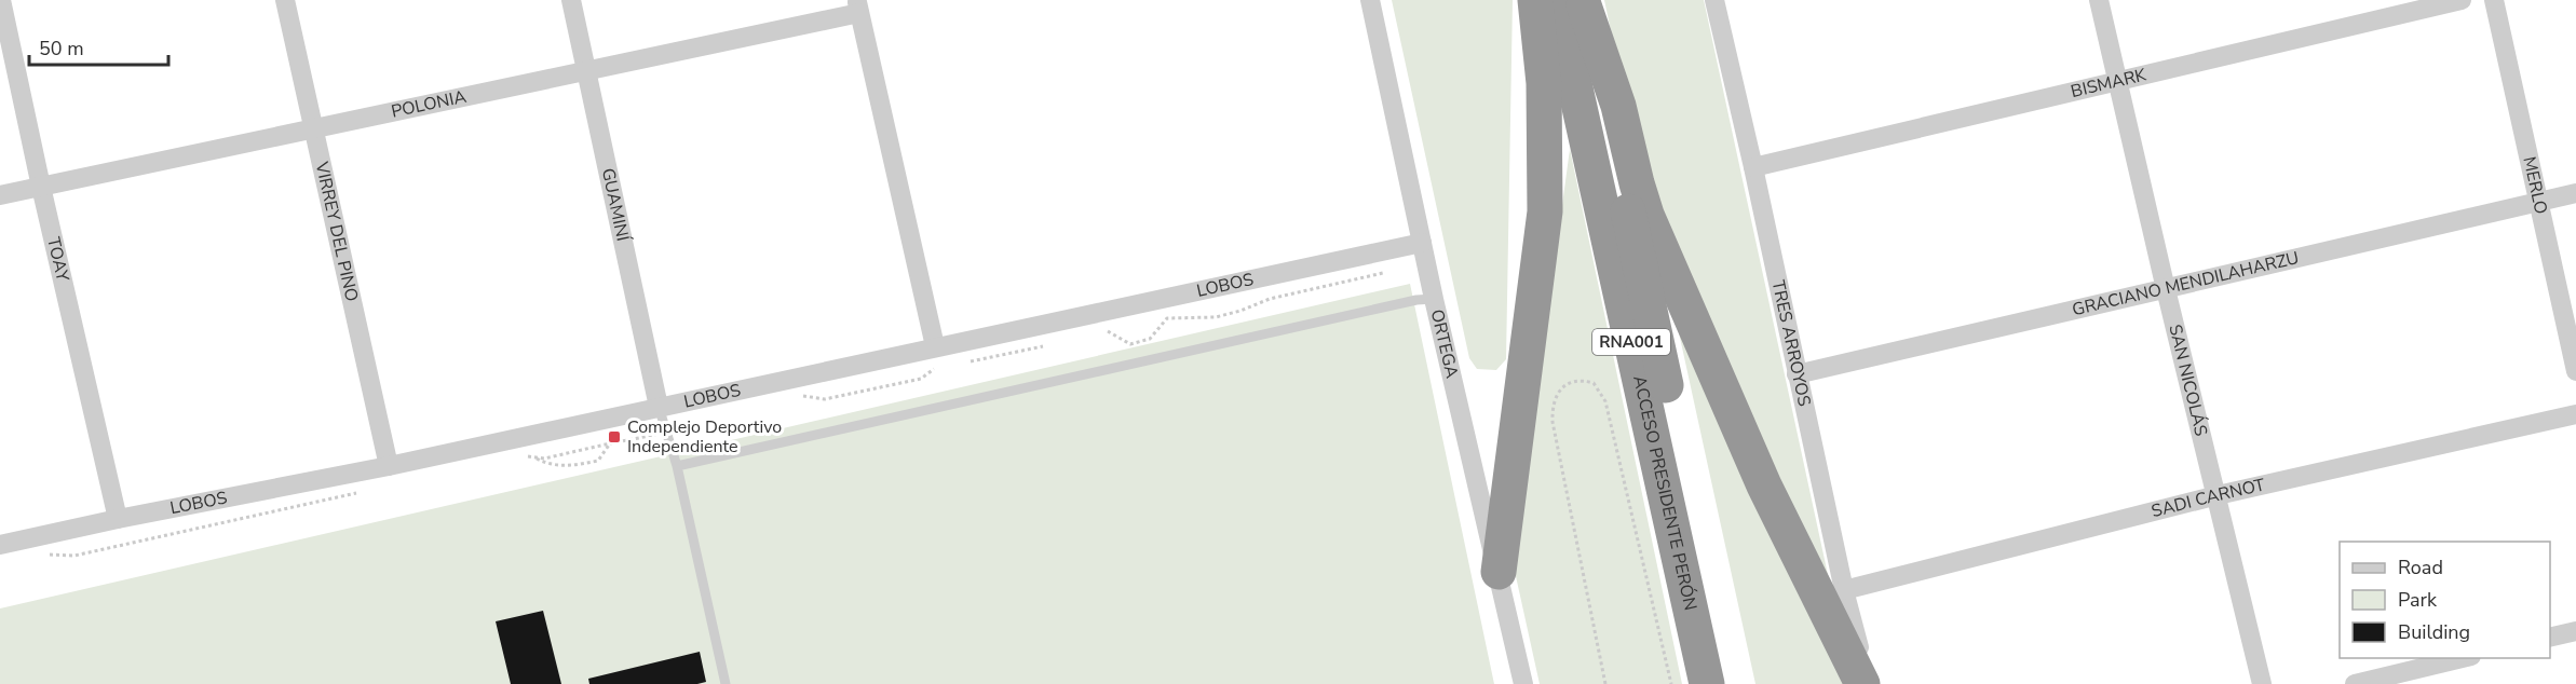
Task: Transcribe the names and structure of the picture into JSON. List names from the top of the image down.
{
  "streets": {
    "highway": ["RNA001", "ACCESO PRESIDENTE PERÓN"],
    "street": [
      "BISMARK",
      "POLONIA",
      "MERLO",
      "GUAMINÍ",
      "VIRREY DEL PINO",
      "TOAY",
      "LOBOS",
      "GRACIANO MENDILAHARZU",
      "ORTEGA",
      "TRES ARROYOS",
      "SAN NICOLÁS",
      "SADI CARNOT"
    ]
  },
  "crossings": [
    ["BISMARK", "TRES ARROYOS"],
    ["BISMARK", "SAN NICOLÁS"],
    ["POLONIA", "GUAMINÍ"],
    ["POLONIA", "VIRREY DEL PINO"],
    ["POLONIA", "TOAY"],
    ["MERLO", "GRACIANO MENDILAHARZU"],
    ["GUAMINÍ", "LOBOS"],
    ["VIRREY DEL PINO", "LOBOS"],
    ["TOAY", "LOBOS"],
    ["LOBOS", "ORTEGA"],
    ["GRACIANO MENDILAHARZU", "TRES ARROYOS"],
    ["GRACIANO MENDILAHARZU", "SAN NICOLÁS"],
    ["TRES ARROYOS", "SADI CARNOT"],
    ["SAN NICOLÁS", "SADI CARNOT"]
  ],
  "places": {
    "transit": ["Complejo Deportivo Independiente"]
  },
  "legend": ["Road", "Park", "Building"],
  "scale_bar": "50 m"
}
